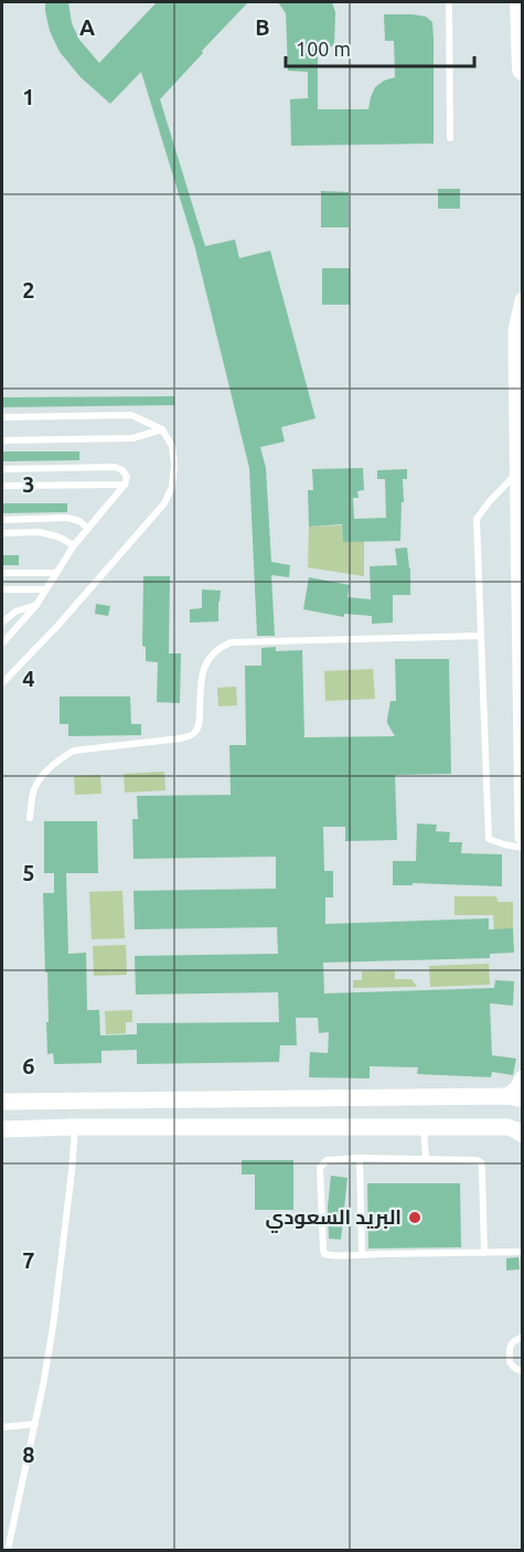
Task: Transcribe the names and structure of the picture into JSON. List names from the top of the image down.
{
  "places": ["البريد السعودي"],
  "scale_bar": "100 m",
  "grid": {
    "columns": ["A", "B"],
    "rows": [
      "1",
      "2",
      "3",
      "4",
      "5",
      "6",
      "7",
      "8"
    ]
  }
}
